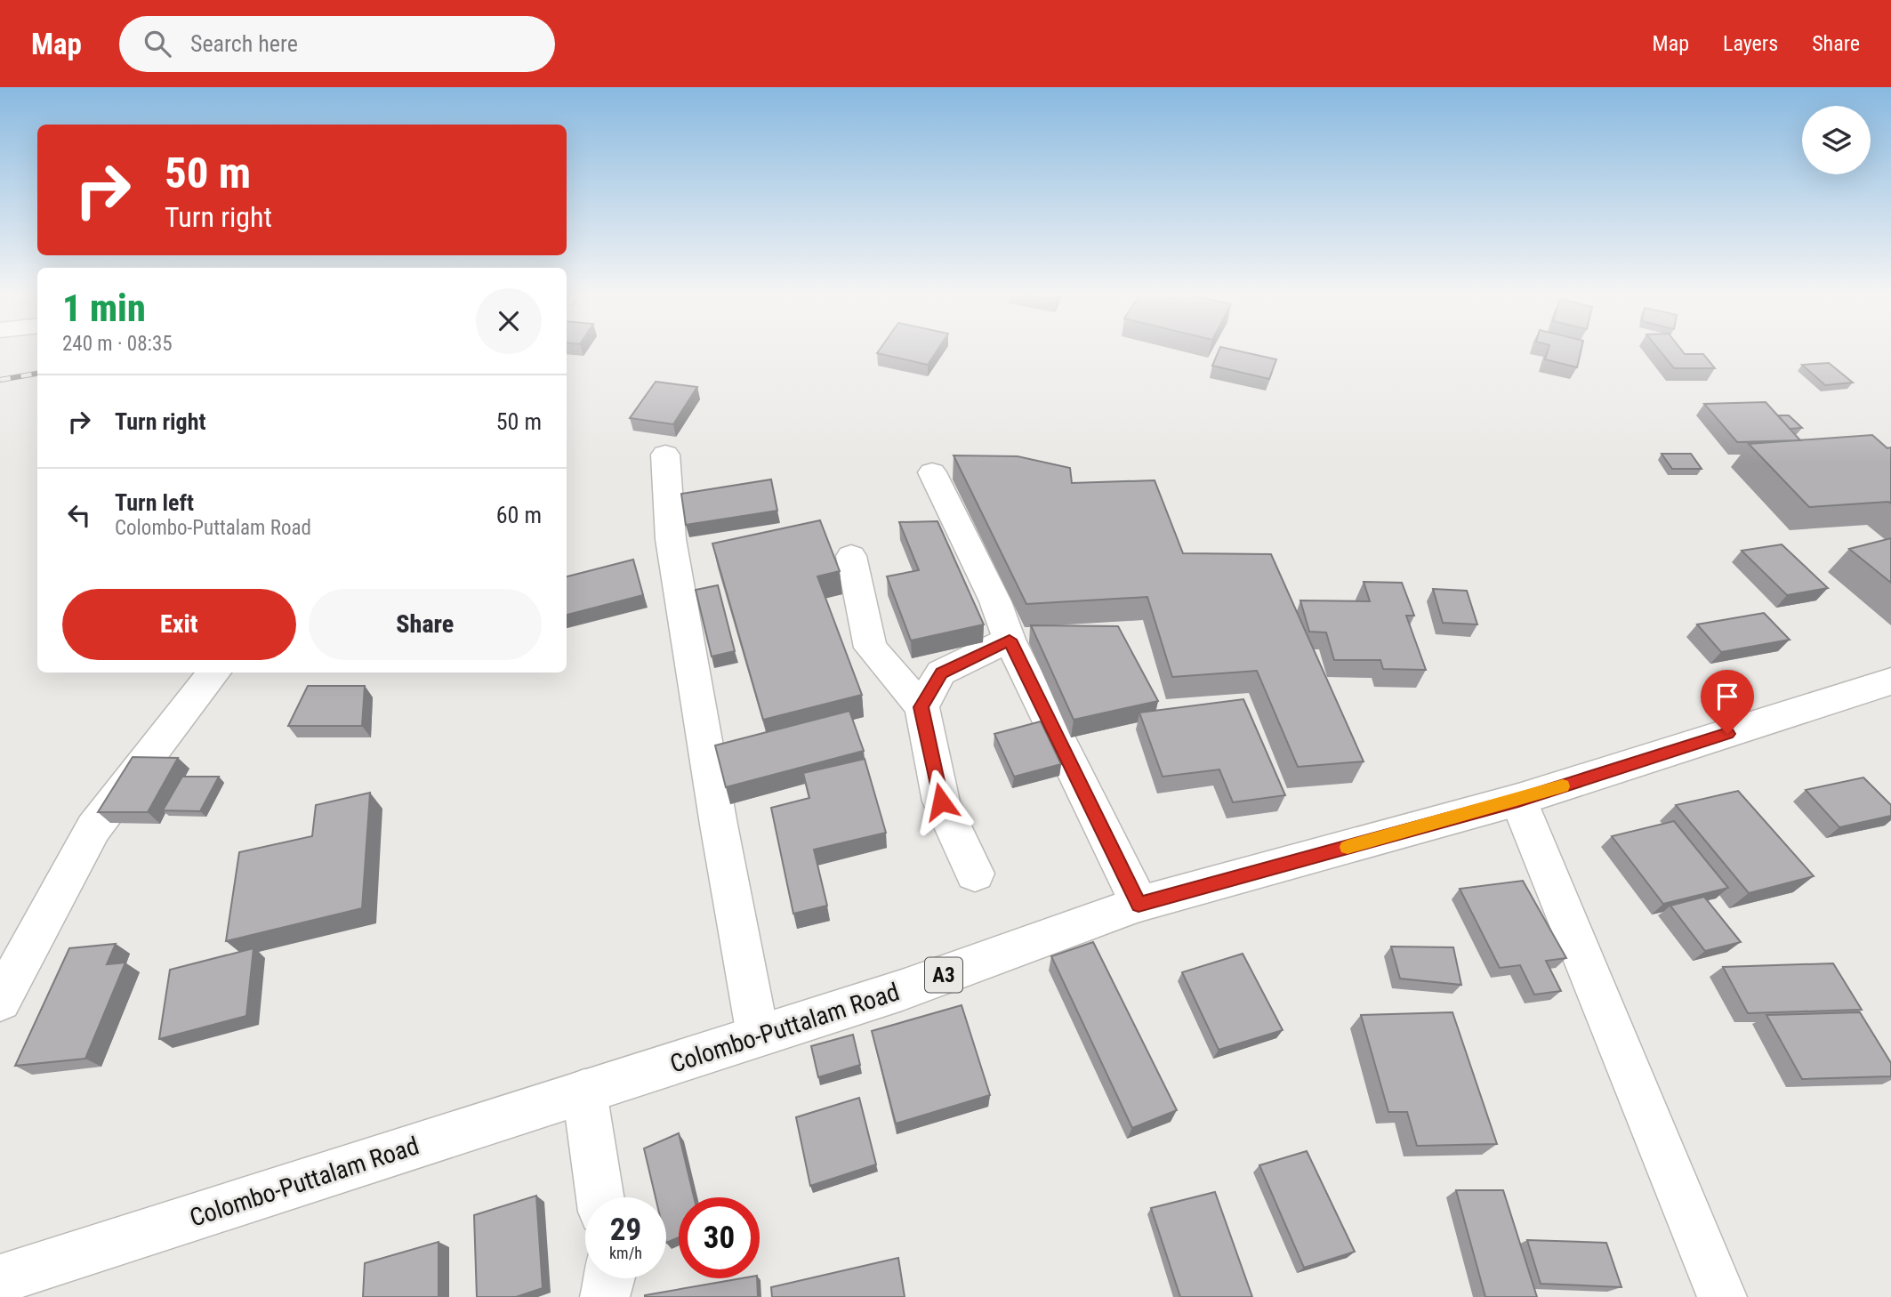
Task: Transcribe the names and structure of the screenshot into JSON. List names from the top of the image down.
{
  "streets": {
    "main road": ["A3", "Colombo-Puttalam Road"]
  },
  "page": {
    "header": "Map",
    "search": "Search here",
    "nav": ["Map", "Layers", "Share"],
    "turn": ["50 m", "Turn right"],
    "heading": ["1 min", "240 m · 08:35"],
    "list": [
      {
        "name": "Turn right",
        "value": "50 m"
      },
      {
        "name": "Turn left",
        "note": "Colombo-Puttalam Road",
        "value": "60 m"
      }
    ],
    "buttons": ["Exit", "Share"],
    "speed": "29 km/h",
    "limit": "30"
  }
}
